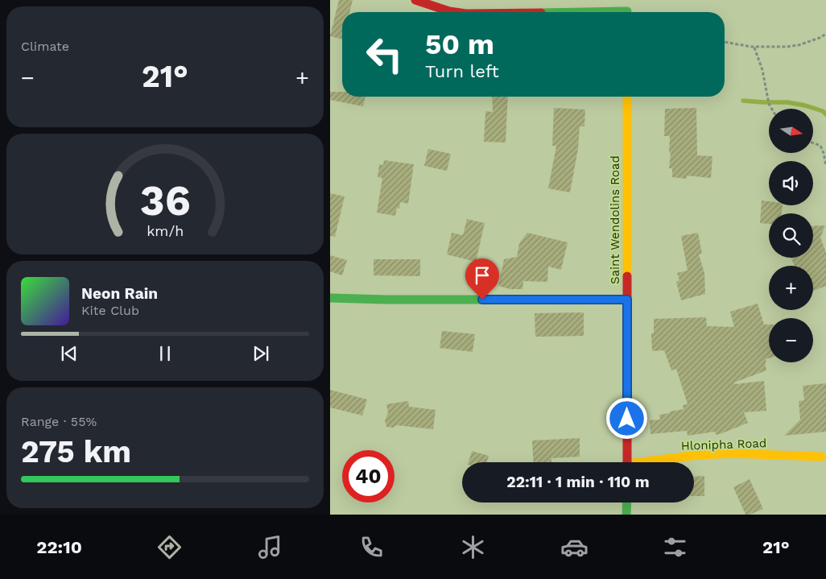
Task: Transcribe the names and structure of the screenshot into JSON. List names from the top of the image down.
{
  "streets": {
    "street": ["Saint Wendolins Road", "Hlonipha Road"]
  },
  "north": "right",
  "page": {
    "tile": [
      "Climate",
      ["Range · 55%", "275 km"]
    ],
    "turn": ["50 m", "Turn left"],
    "heat": ["−", "21°", "+"],
    "map_buttons": ["+", "−"],
    "song": ["Neon Rain", "Kite Club"],
    "limit": "40",
    "trip": "22:11 · 1 min · 110 m",
    "tabs": ["22:10", "21°"],
    "gauge": ["36", "km/h"]
  }
}
